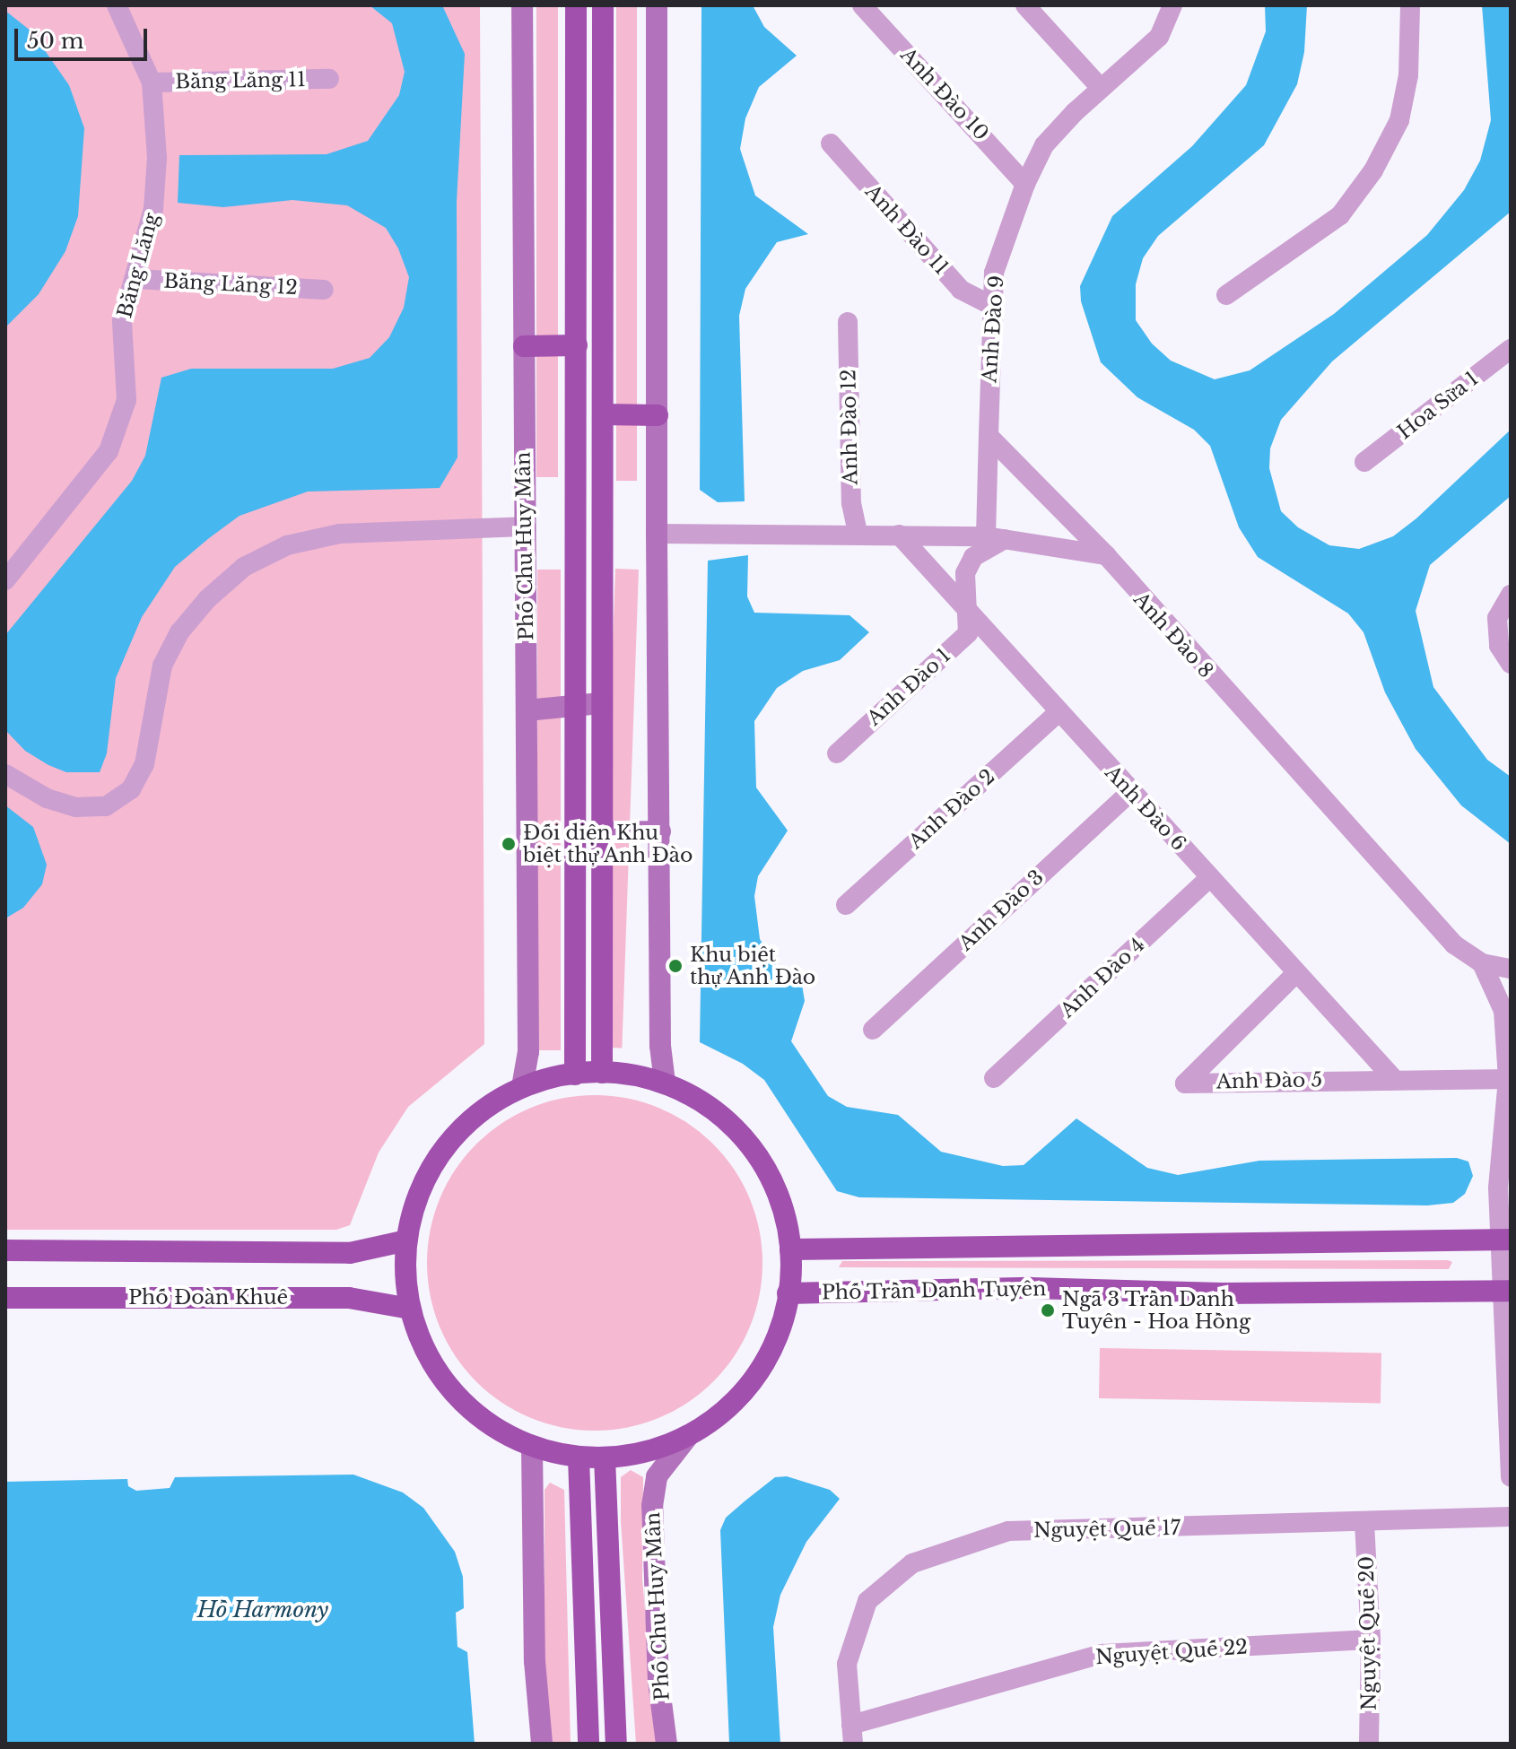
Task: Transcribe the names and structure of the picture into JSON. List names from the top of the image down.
{
  "streets": {
    "main road": ["Phố Chu Huy Mân", "Phố Trần Danh Tuyên", "Phố Đoàn Khuê"],
    "street": [
      "Bằng Lăng 11",
      "Anh Đào 10",
      "Anh Đào 11",
      "Bằng Lăng",
      "Bằng Lăng 12",
      "Anh Đào 9",
      "Hoa Sữa 1",
      "Anh Đào 12",
      "Anh Đào 8",
      "Anh Đào 1",
      "Anh Đào 6",
      "Anh Đào 2",
      "Anh Đào 3",
      "Anh Đào 4",
      "Anh Đào 5",
      "Nguyệt Quế 17",
      "Nguyệt Quế 20",
      "Nguyệt Quế 22"
    ]
  },
  "crossings": [
    ["Bằng Lăng 11", "Bằng Lăng"],
    ["Anh Đào 10", "Anh Đào 9"],
    ["Anh Đào 11", "Anh Đào 9"],
    ["Bằng Lăng", "Bằng Lăng 12"],
    ["Anh Đào 1", "Anh Đào 6"],
    ["Anh Đào 6", "Anh Đào 2"],
    ["Anh Đào 6", "Anh Đào 3"],
    ["Anh Đào 6", "Anh Đào 4"],
    ["Anh Đào 6", "Anh Đào 5"],
    ["Nguyệt Quế 17", "Nguyệt Quế 20"],
    ["Nguyệt Quế 17", "Nguyệt Quế 22"],
    ["Nguyệt Quế 20", "Nguyệt Quế 22"]
  ],
  "water": ["Hồ Harmony"],
  "places": ["Đối diện Khu biệt thự Anh Đào", "Khu biệt thự Anh Đào", "Ngã 3 Trần Danh Tuyên - Hoa Hồng"],
  "scale_bar": "50 m"
}
